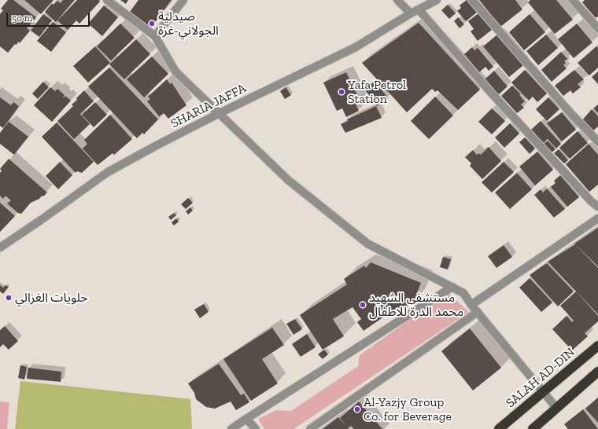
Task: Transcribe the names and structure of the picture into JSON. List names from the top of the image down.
{
  "streets": {
    "highway": ["SALAH AD-DIN"],
    "street": ["SHARIA JAFFA"]
  },
  "places": [
    "صيدلية الجولاني-غزة",
    "Yafa Petrol Station",
    "حلويات الغزالي",
    "مستشفى الشهيد محمد الدرة للاطفال",
    "Al-Yazjy Group Co. for Beverage"
  ],
  "scale_bar": "50 m"
}
